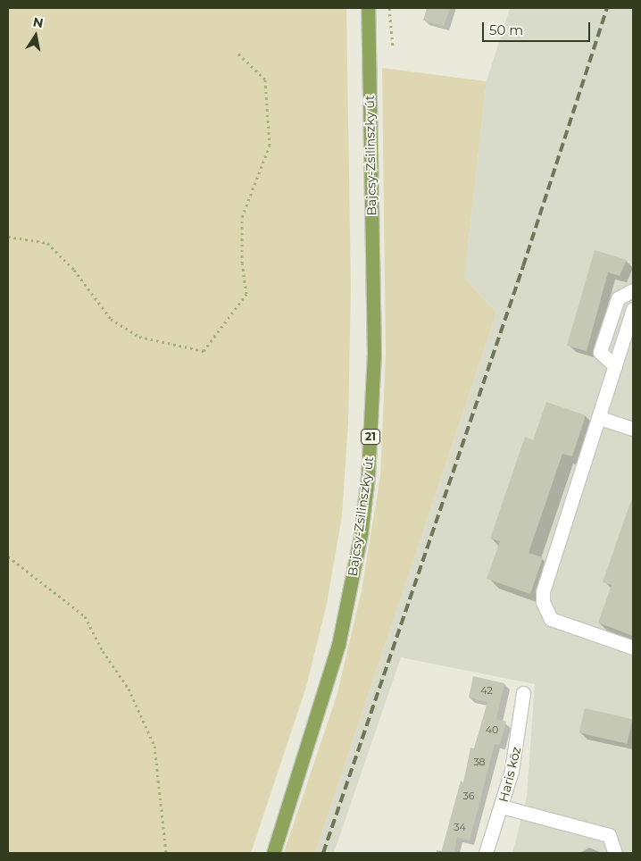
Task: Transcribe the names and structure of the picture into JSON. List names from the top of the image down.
{
  "streets": {
    "main road": ["Bajcsy-Zsilinszky út", "21"],
    "street": ["Haris köz"]
  },
  "house_numbers": [
    "42",
    "40",
    "38",
    "36",
    "34"
  ],
  "scale_bar": "50 m",
  "north": "top"
}
